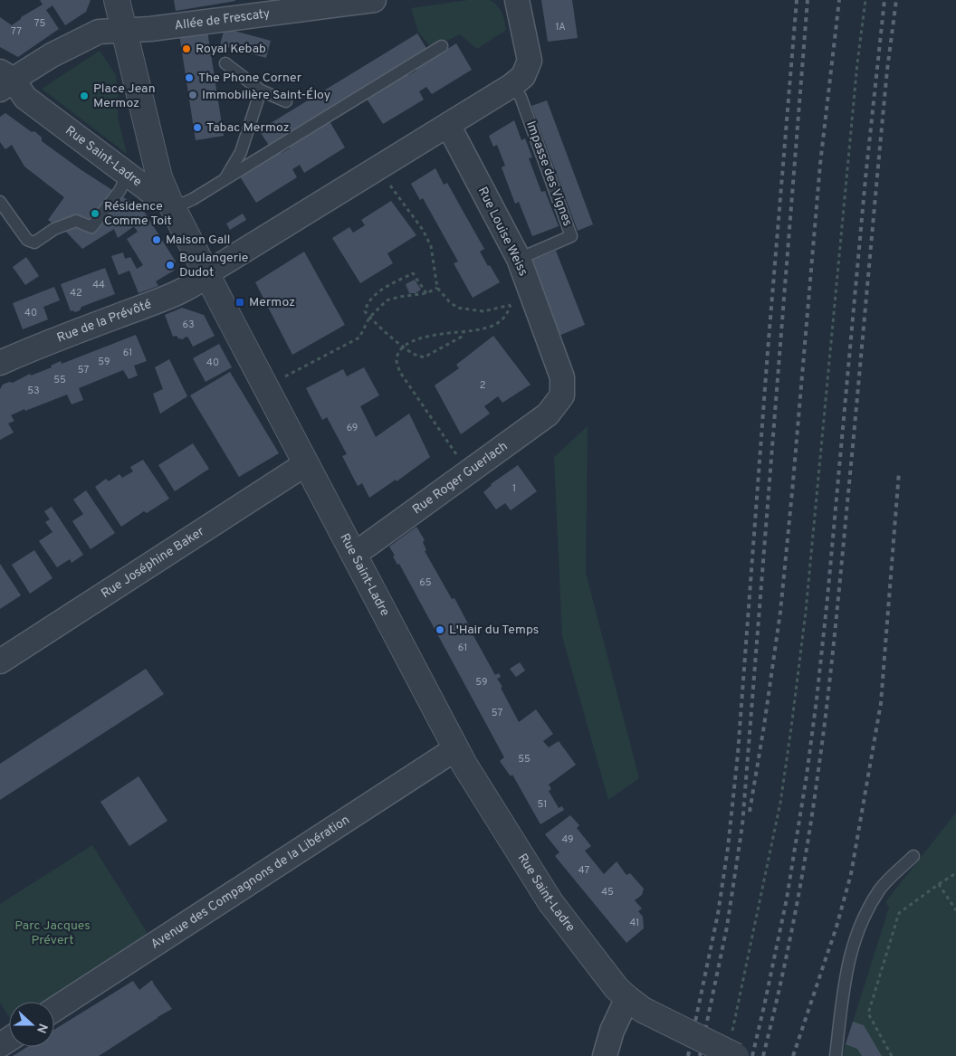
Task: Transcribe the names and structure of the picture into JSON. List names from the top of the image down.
{
  "streets": {
    "street": [
      "Allée de Frescaty",
      "Rue Saint-Ladre",
      "Rue Louise Weiss",
      "Rue de la Prévôté",
      "Rue Roger Guerlach",
      "Rue Joséphine Baker",
      "Avenue des Compagnons de la Libération"
    ],
    "lane": ["Impasse des Vignes"]
  },
  "crossings": [
    ["Allée de Frescaty", "Rue Saint-Ladre"],
    ["Rue Saint-Ladre", "Rue de la Prévôté"],
    ["Rue Saint-Ladre", "Rue Roger Guerlach"],
    ["Rue Saint-Ladre", "Rue Joséphine Baker"],
    ["Rue Saint-Ladre", "Avenue des Compagnons de la Libération"],
    ["Impasse des Vignes", "Rue Louise Weiss"],
    ["Rue Louise Weiss", "Rue Roger Guerlach"]
  ],
  "parks": ["Parc Jacques Prévert"],
  "places": {
    "other": [
      "Royal Kebab",
      "The Phone Corner",
      "Immobilière Saint-Éloy",
      "Place Jean Mermoz",
      "Tabac Mermoz",
      "Résidence Comme Toit",
      "Maison Gall",
      "Boulangerie Dudot",
      "L'Hair du Temps"
    ],
    "transit": ["Mermoz"]
  },
  "house_numbers": [
    "75",
    "1A",
    "77",
    "44",
    "42",
    "40",
    "63",
    "61",
    "59",
    "40",
    "57",
    "55",
    "2",
    "53",
    "69",
    "1",
    "65",
    "61",
    "59",
    "57",
    "55",
    "51",
    "49",
    "47",
    "45",
    "41"
  ],
  "north": "right"
}
